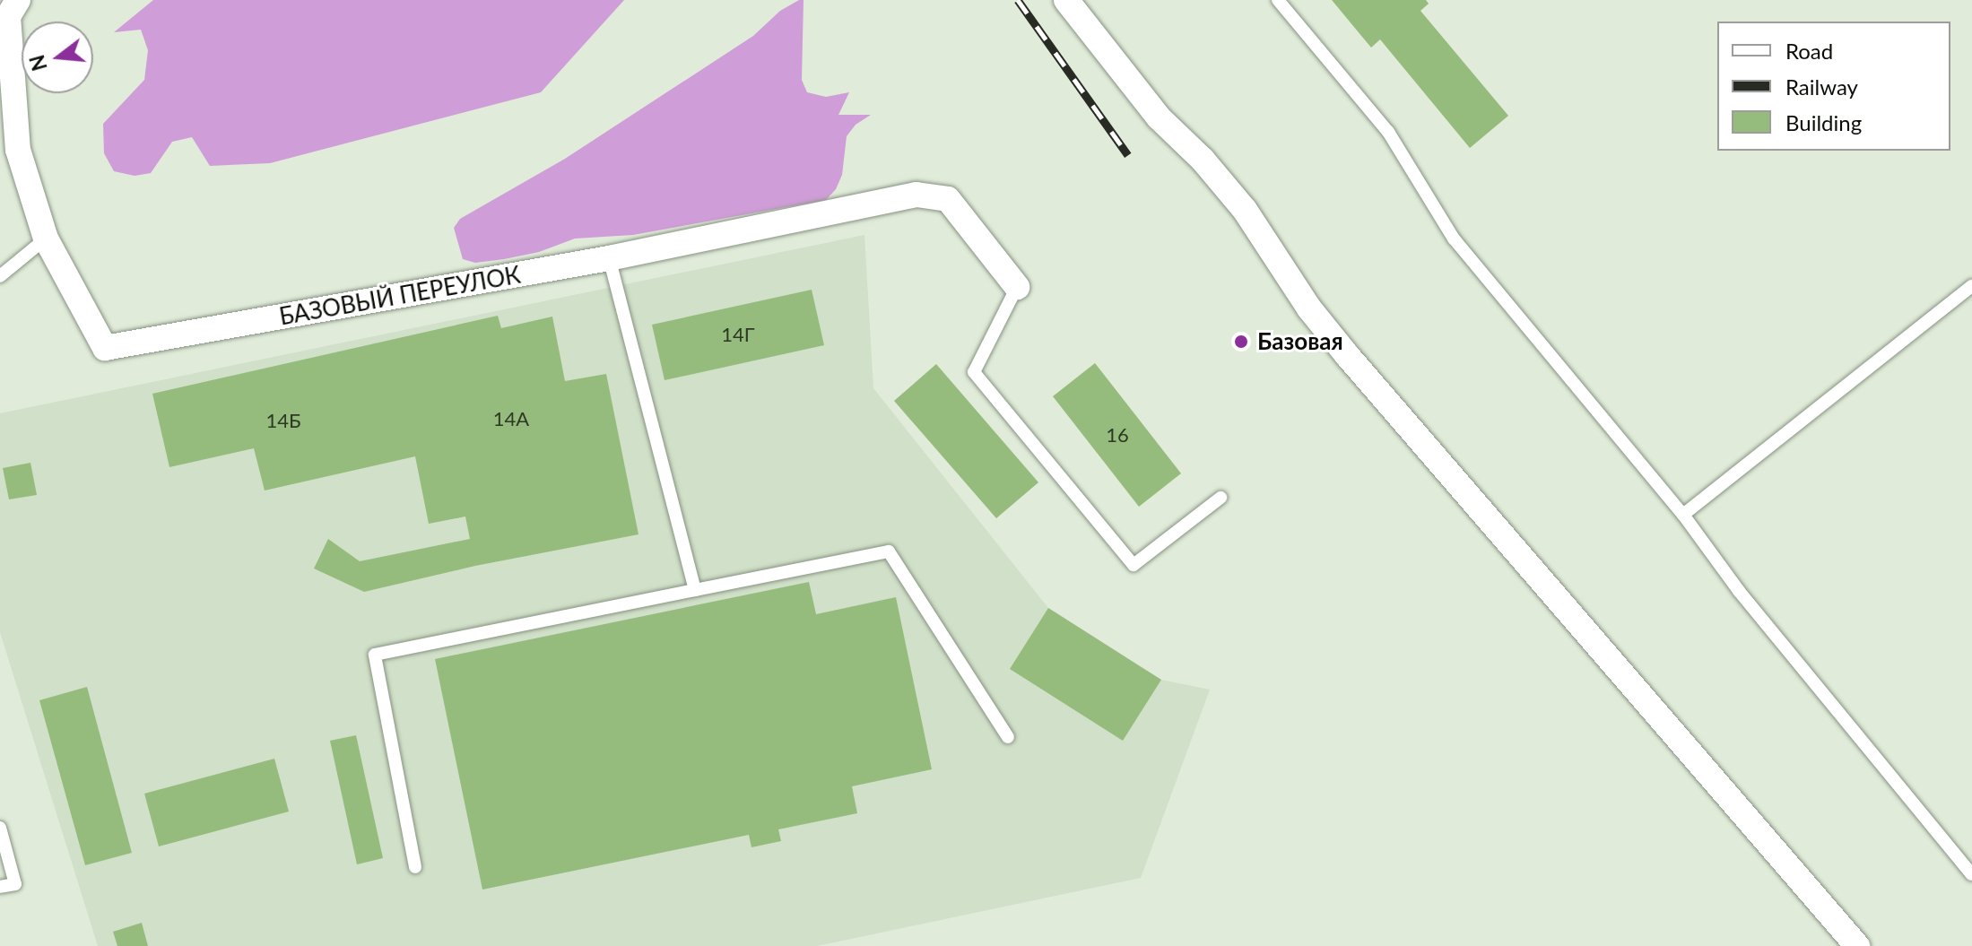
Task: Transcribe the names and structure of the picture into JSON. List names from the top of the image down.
{
  "streets": {
    "street": ["БАЗОВЫЙ ПЕРЕУЛОК"]
  },
  "places": ["Базовая"],
  "house_numbers": [
    "14Г",
    "14А",
    "14Б",
    "16"
  ],
  "legend": ["Road", "Railway", "Building"],
  "north": "left"
}
